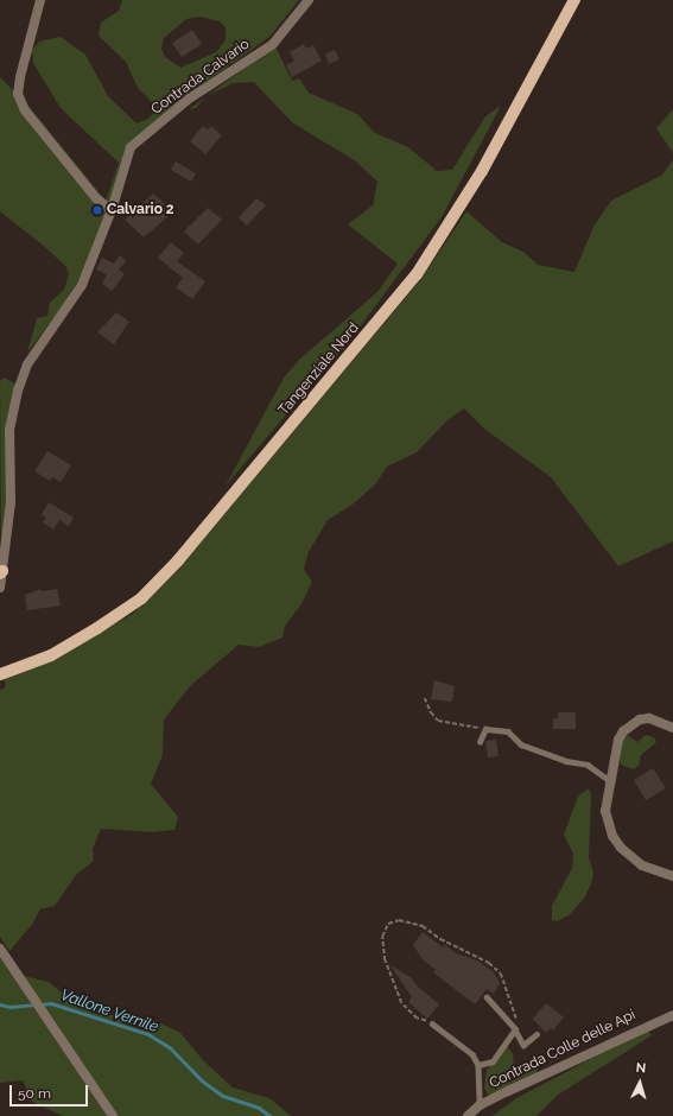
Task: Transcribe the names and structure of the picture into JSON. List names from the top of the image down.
{
  "streets": {
    "main road": ["Tangenziale Nord"],
    "street": ["Contrada Calvario", "Contrada Colle delle Api"]
  },
  "water": ["Vallone Vernile"],
  "places": ["Calvario 2"],
  "scale_bar": "50 m",
  "north": "top"
}
